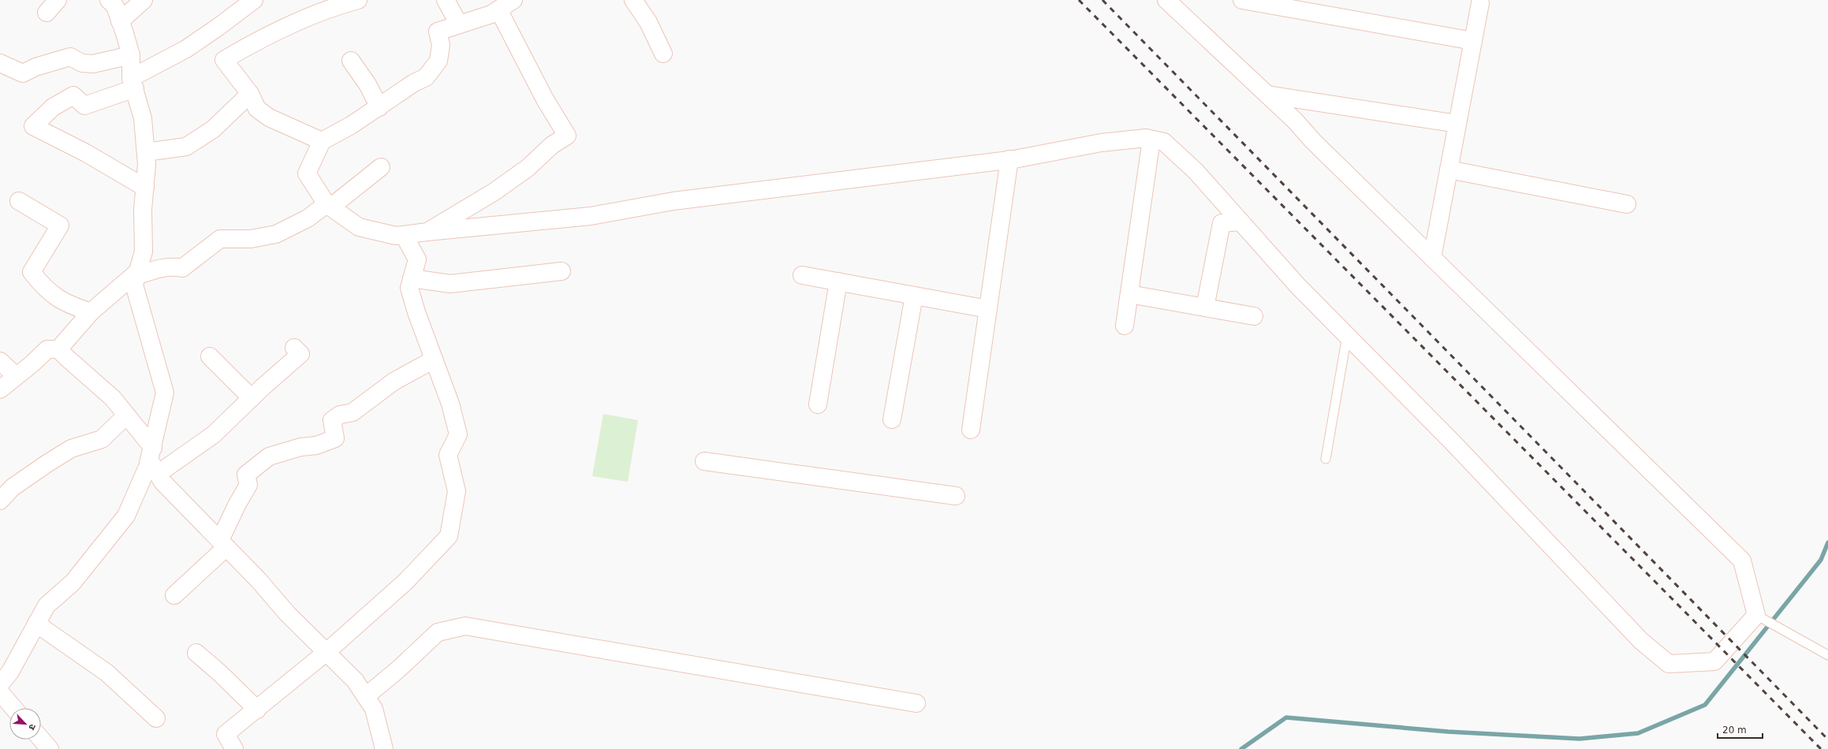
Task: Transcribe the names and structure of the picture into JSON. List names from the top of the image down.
{
  "scale_bar": "20 m",
  "north": "bottom right"
}
